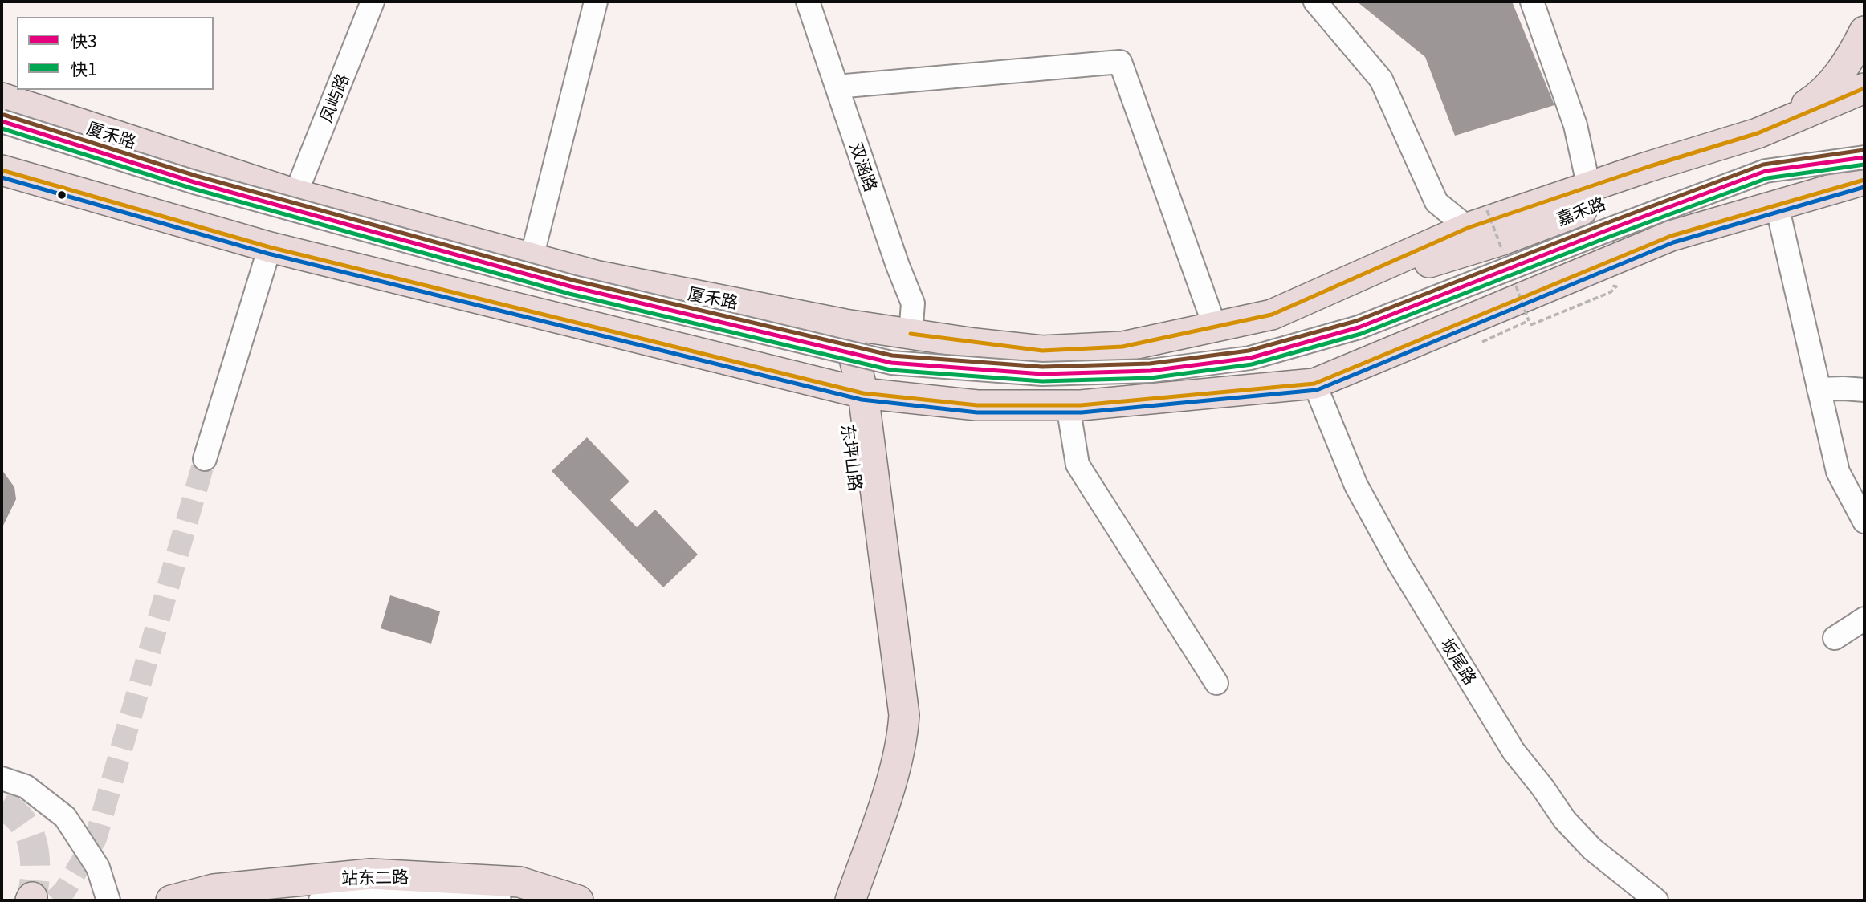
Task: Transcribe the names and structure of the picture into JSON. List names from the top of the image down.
{
  "streets": {
    "main road": [
      "厦禾路",
      "嘉禾路",
      "东坪山路",
      "站东二路"
    ],
    "street": ["凤屿路", "双涵路", "坂尾路"]
  },
  "crossings": [
    ["凤屿路", "厦禾路"],
    ["厦禾路", "双涵路"],
    ["厦禾路", "嘉禾路"],
    ["厦禾路", "东坪山路"]
  ],
  "lines": ["transit line 快3", "transit line 快1"],
  "legend": ["快3", "快1"]
}
